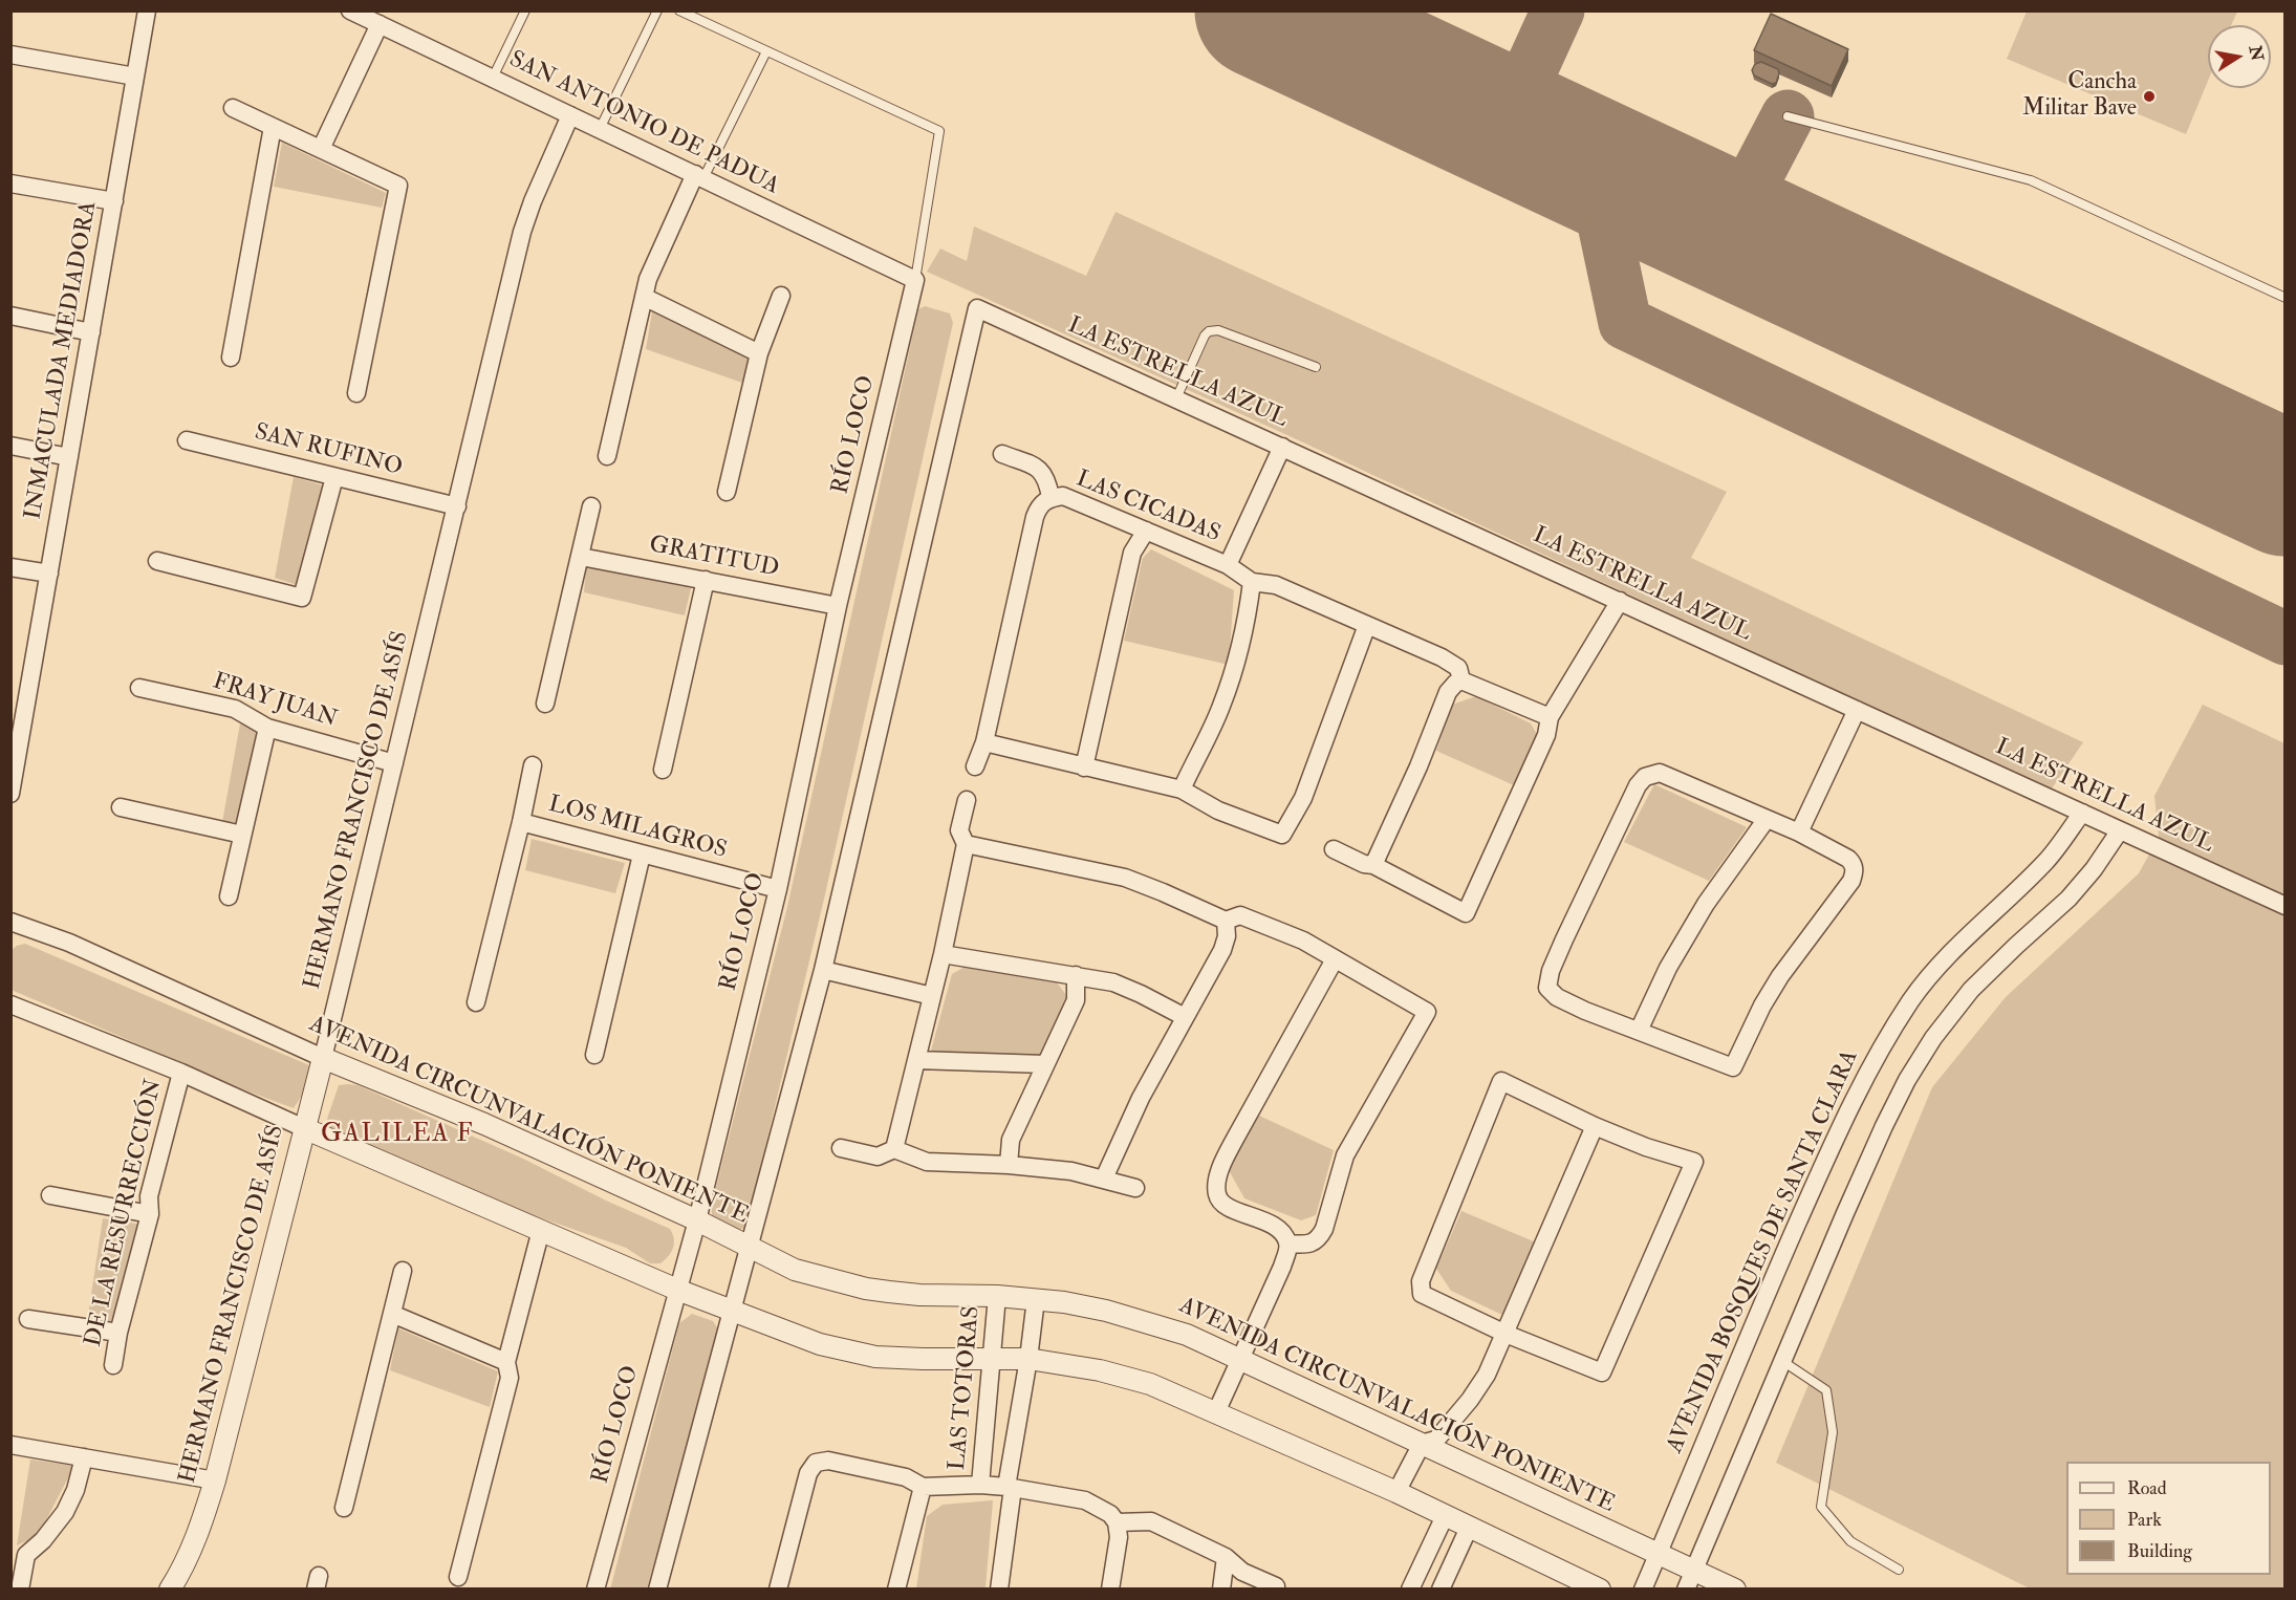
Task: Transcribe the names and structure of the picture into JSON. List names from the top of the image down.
{
  "streets": {
    "street": [
      "SAN ANTONIO DE PADUA",
      "INMACULADA MEDIADORA",
      "LA ESTRELLA AZUL",
      "RÍO LOCO",
      "SAN RUFINO",
      "LAS CICADAS",
      "GRATITUD",
      "FRAY JUAN",
      "HERMANO FRANCISCO DE ASÍS",
      "LOS MILAGROS",
      "AVENIDA CIRCUNVALACIÓN PONIENTE",
      "DE LA RESURRECCIÓN",
      "AVENIDA BOSQUES DE SANTA CLARA",
      "LAS TOTORAS"
    ]
  },
  "crossings": [
    ["SAN ANTONIO DE PADUA", "RÍO LOCO"],
    ["SAN ANTONIO DE PADUA", "HERMANO FRANCISCO DE ASÍS"],
    ["LA ESTRELLA AZUL", "LAS CICADAS"],
    ["LA ESTRELLA AZUL", "AVENIDA BOSQUES DE SANTA CLARA"],
    ["RÍO LOCO", "GRATITUD"],
    ["RÍO LOCO", "LOS MILAGROS"],
    ["RÍO LOCO", "AVENIDA CIRCUNVALACIÓN PONIENTE"],
    ["SAN RUFINO", "HERMANO FRANCISCO DE ASÍS"],
    ["FRAY JUAN", "HERMANO FRANCISCO DE ASÍS"],
    ["HERMANO FRANCISCO DE ASÍS", "AVENIDA CIRCUNVALACIÓN PONIENTE"],
    ["AVENIDA CIRCUNVALACIÓN PONIENTE", "AVENIDA BOSQUES DE SANTA CLARA"],
    ["AVENIDA CIRCUNVALACIÓN PONIENTE", "LAS TOTORAS"]
  ],
  "districts": ["GALILEA F"],
  "places": ["Cancha Militar Bave"],
  "legend": ["Road", "Park", "Building"],
  "north": "right"
}
